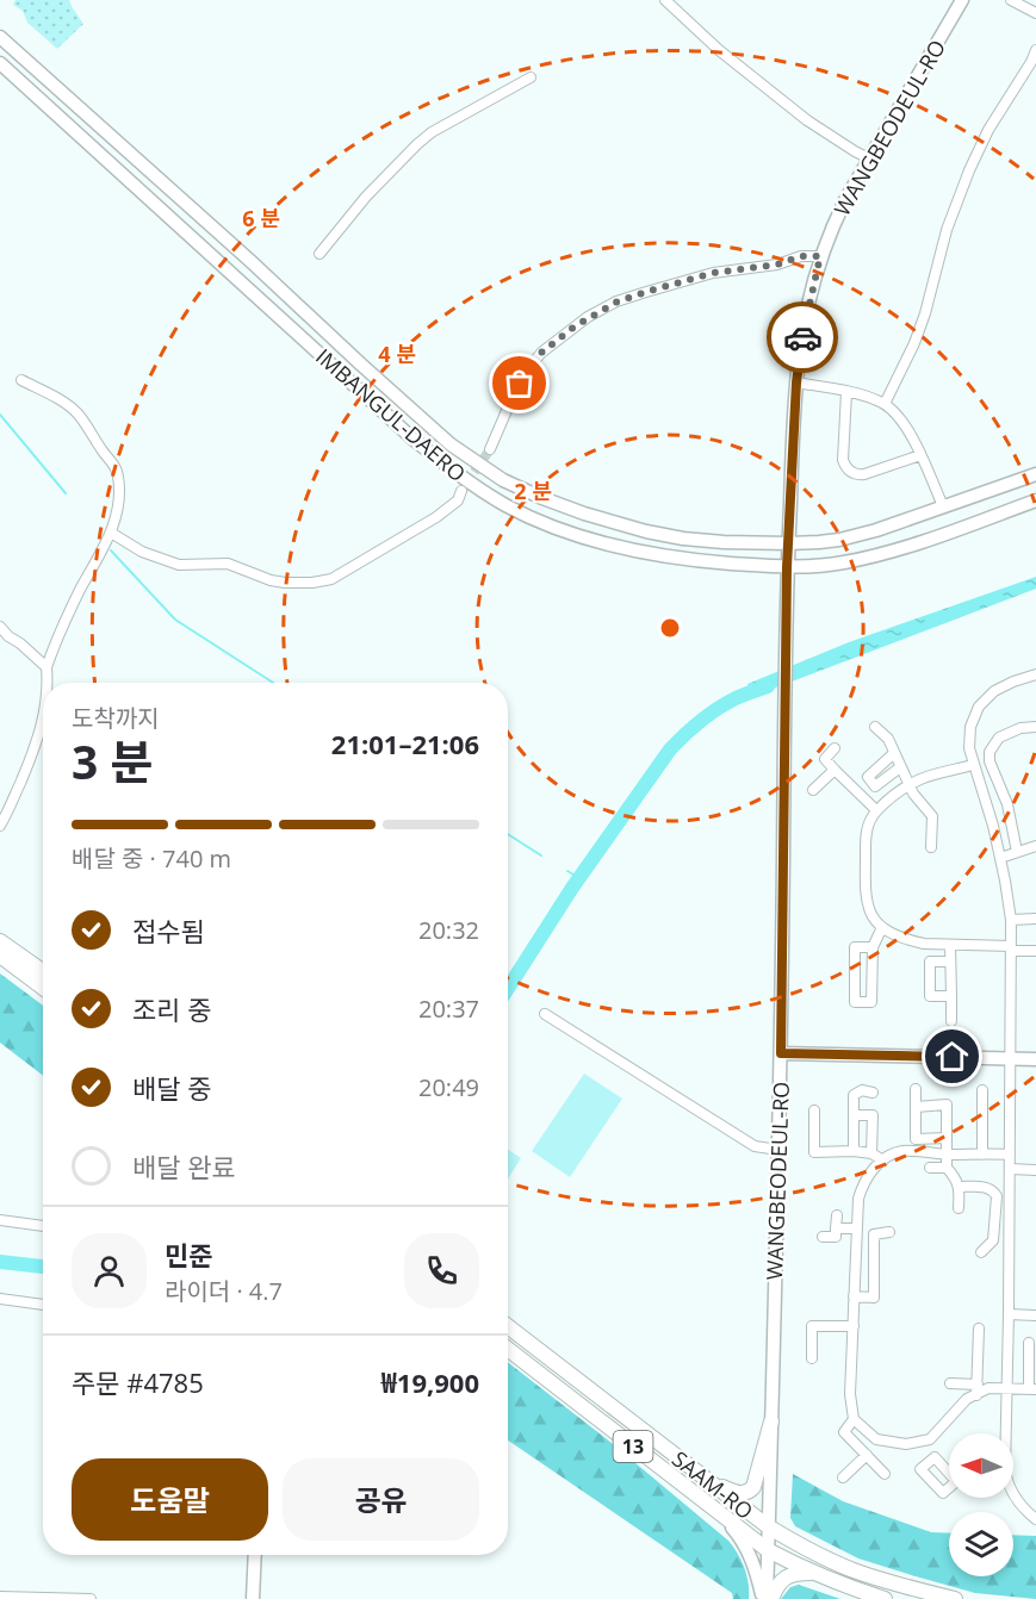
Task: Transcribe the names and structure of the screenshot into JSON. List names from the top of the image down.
{
  "streets": {
    "main road": [
      "WANGBEODEUL-RO",
      "IMBANGUL-DAERO",
      "13",
      "SAAM-RO"
    ]
  },
  "crossings": [
    ["WANGBEODEUL-RO", "IMBANGUL-DAERO"],
    ["WANGBEODEUL-RO", "SAAM-RO"]
  ],
  "north": "left",
  "page": {
    "heading": ["3 분", "도착까지", "21:01–21:06"],
    "panel": [
      "민준",
      "라이더 · 4.7",
      "주문 #4785",
      "₩19,900"
    ],
    "bar": "배달 중 · 740 m",
    "list": [
      ["접수됨", "20:32"],
      ["조리 중", "20:37"],
      ["배달 중", "20:49"],
      "배달 완료"
    ],
    "buttons": ["도움말", "공유"]
  },
  "rings": ["6 분", "4 분", "2 분"]
}
